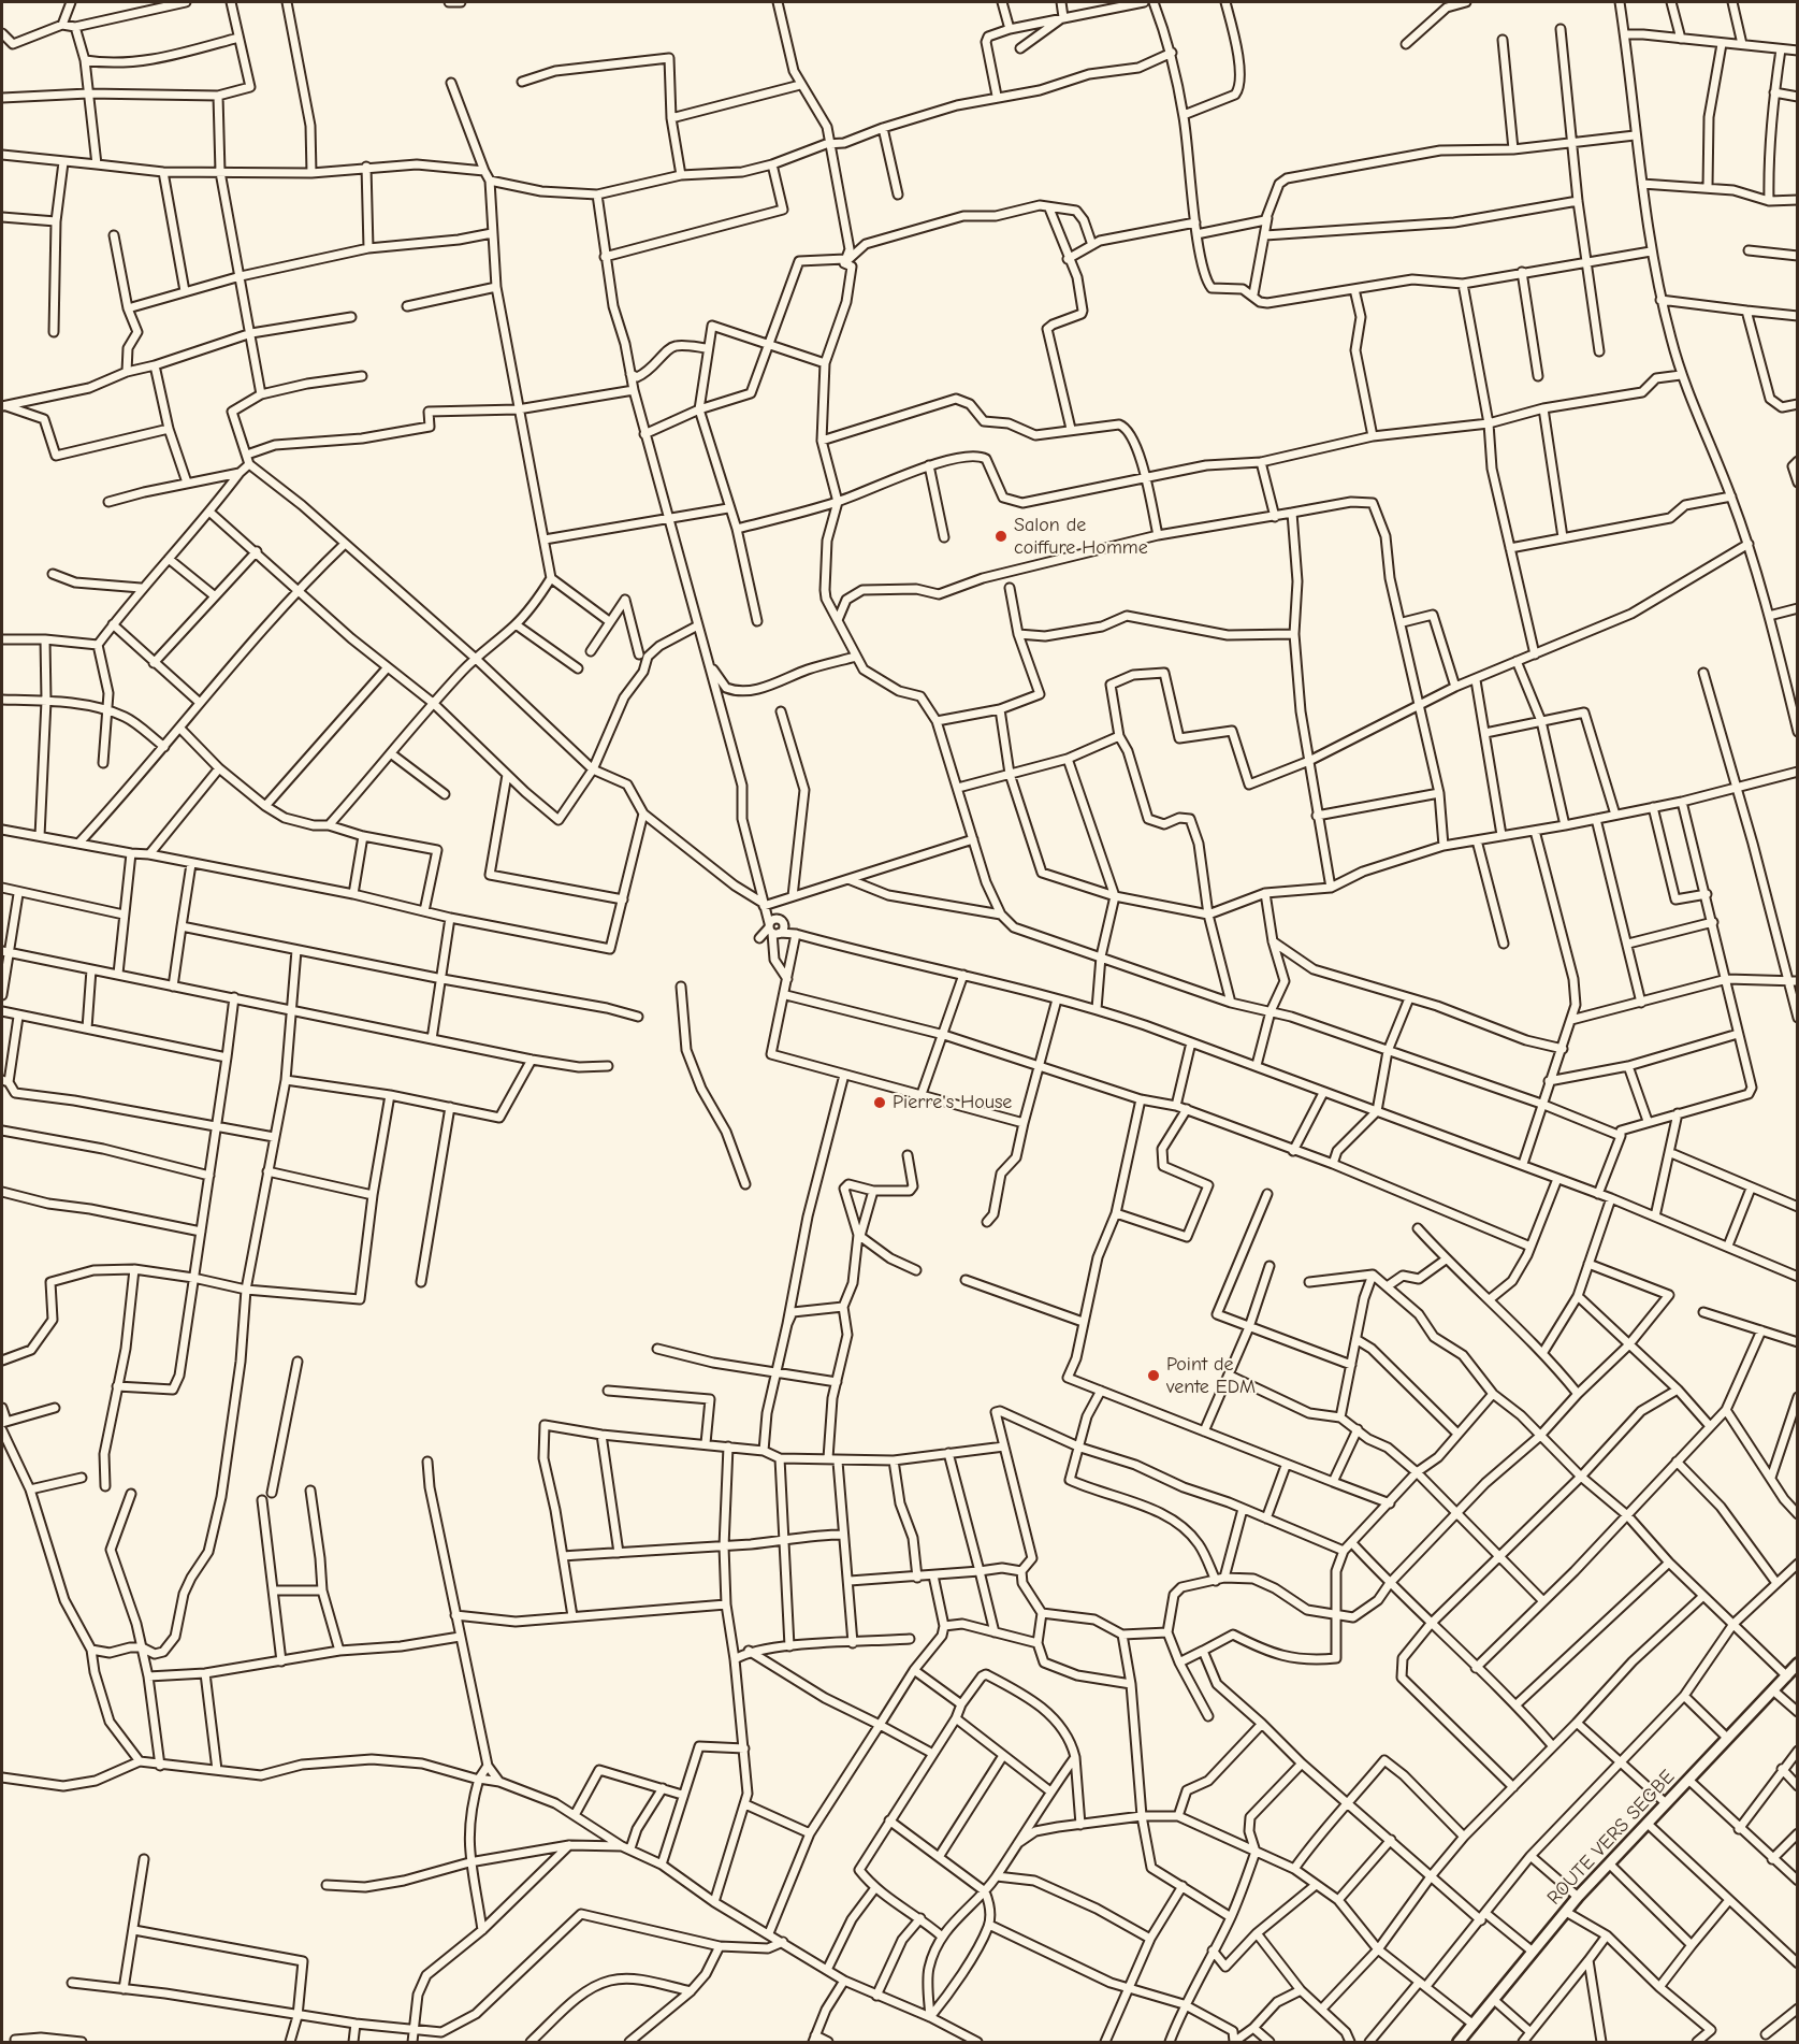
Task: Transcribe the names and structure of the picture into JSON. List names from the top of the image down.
{
  "streets": {
    "main road": ["ROUTE VERS SEGBE"]
  },
  "places": ["Salon de coiffure Homme", "Pierre's House", "Point de vente EDM"]
}
